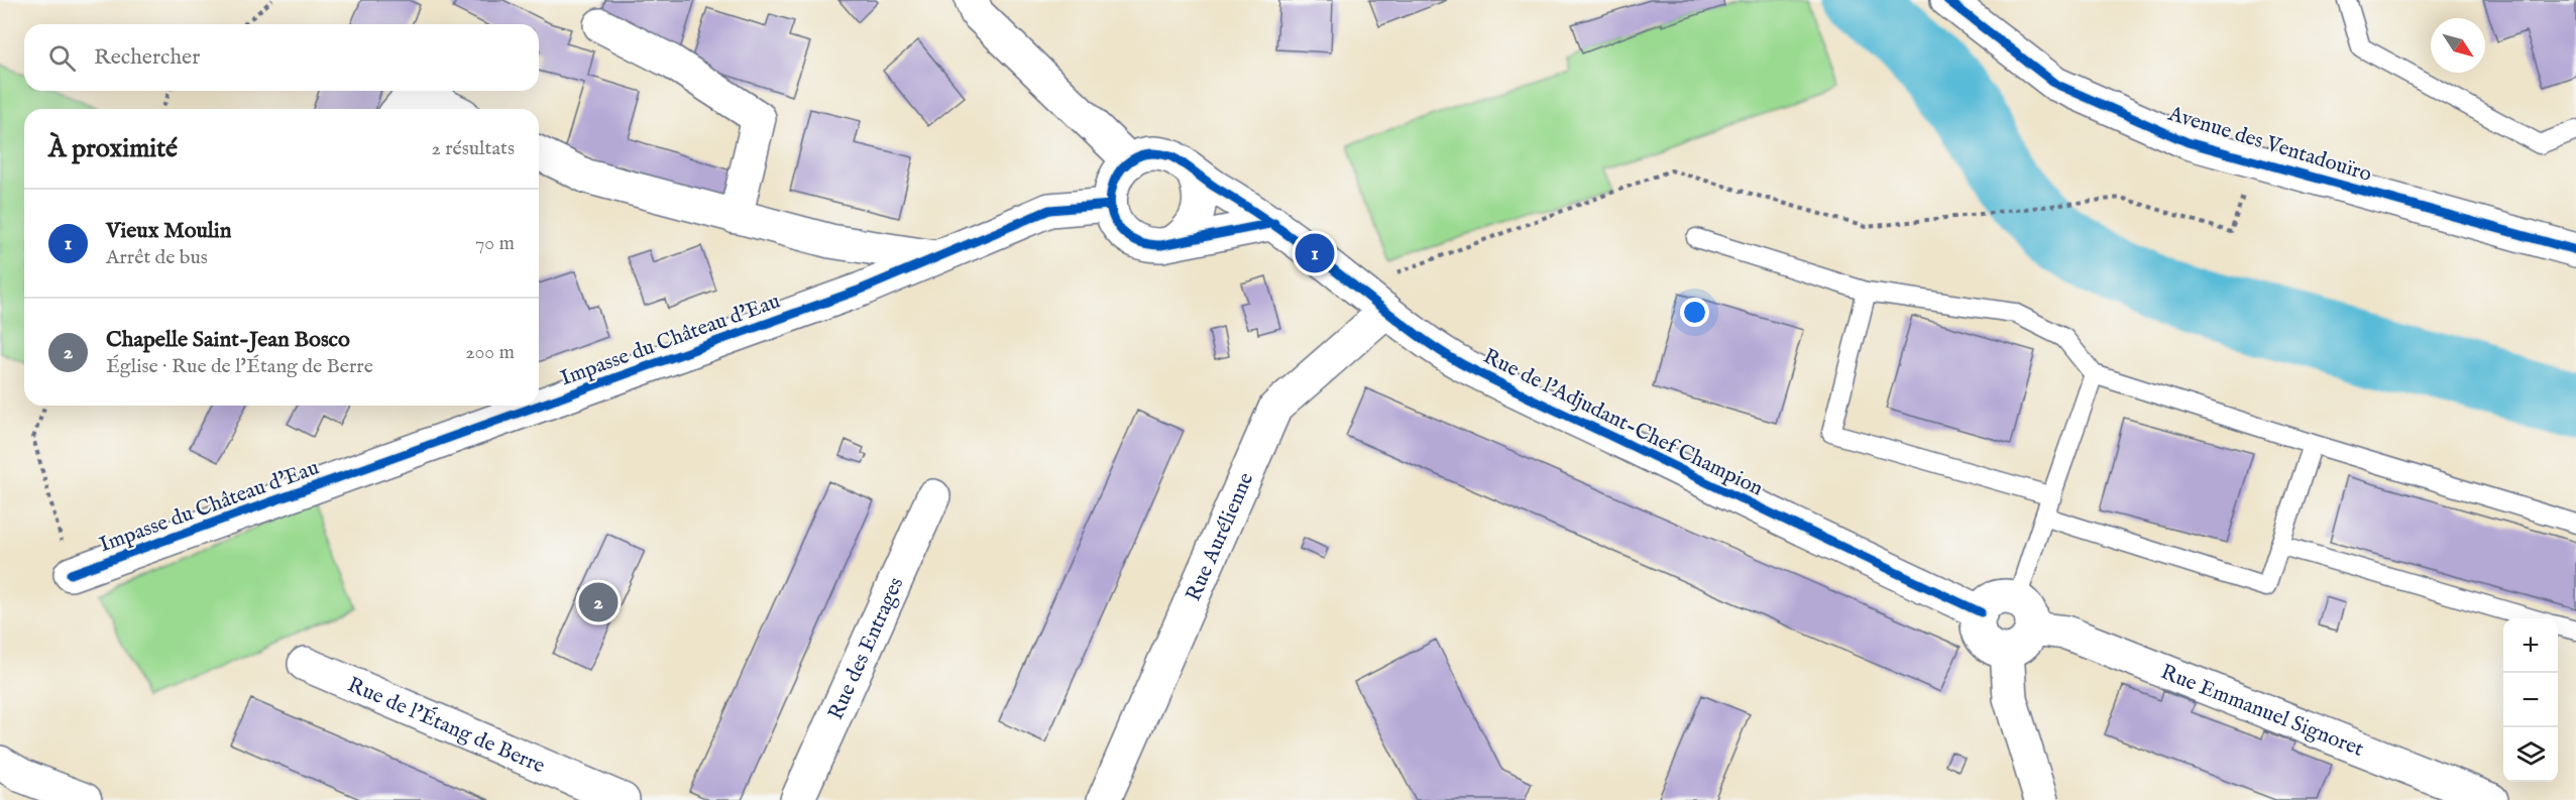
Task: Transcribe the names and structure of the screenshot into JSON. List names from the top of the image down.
{
  "streets": {
    "street": [
      "Avenue des Ventadouïro",
      "Impasse du Château d'Eau",
      "Rue de l'Adjudant-Chef Champion",
      "Rue Aurélienne",
      "Rue des Entrages",
      "Rue Emmanuel Signoret",
      "Rue de l'Étang de Berre"
    ]
  },
  "crossings": [
    ["Impasse du Château d'Eau", "Rue de l'Adjudant-Chef Champion"],
    ["Rue de l'Adjudant-Chef Champion", "Rue Aurélienne"],
    ["Rue de l'Adjudant-Chef Champion", "Rue Emmanuel Signoret"]
  ],
  "north": "bottom right",
  "page": {
    "search": "Rechercher",
    "heading": ["À proximité", "2 résultats"],
    "list": [
      {
        "mark": "1",
        "name": "Vieux Moulin",
        "note": "Arrêt de bus",
        "value": "70 m"
      },
      {
        "mark": "2",
        "name": "Chapelle Saint-Jean Bosco",
        "note": "Église · Rue de l'Étang de Berre",
        "value": "200 m"
      }
    ],
    "pins": ["1", "2"],
    "map_buttons": ["+", "−"]
  }
}
